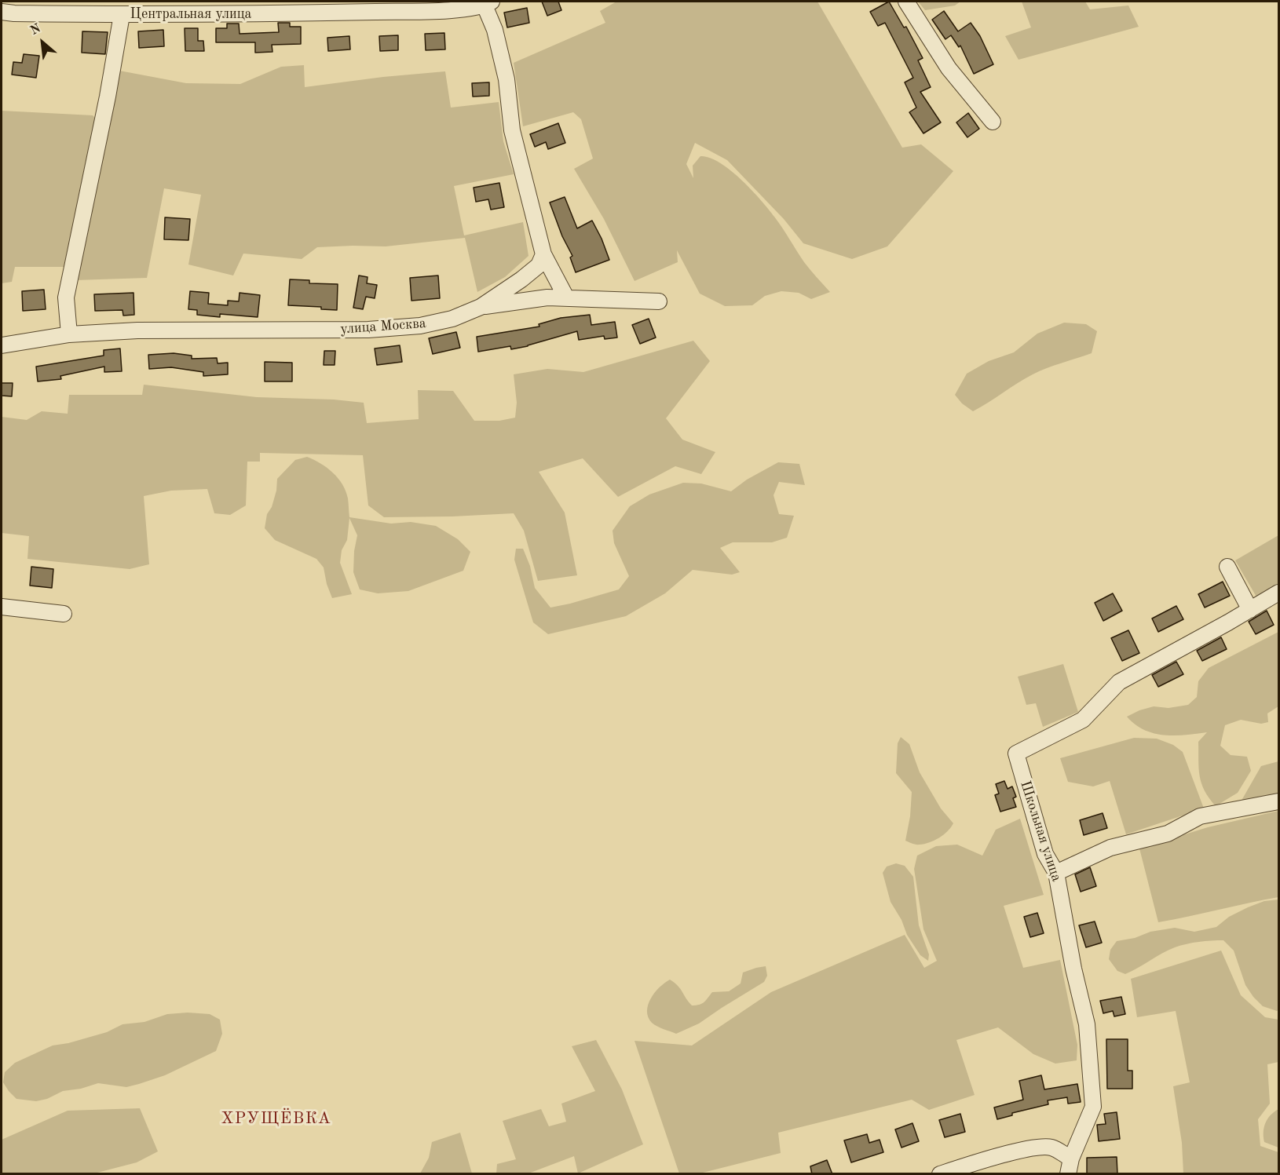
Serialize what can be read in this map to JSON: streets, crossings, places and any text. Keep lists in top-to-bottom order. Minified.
{"streets":{"street":["Центральная улица","улица Москва","Школьная улица"]},"districts":["ХРУЩЁВКА"],"north":"top left"}
